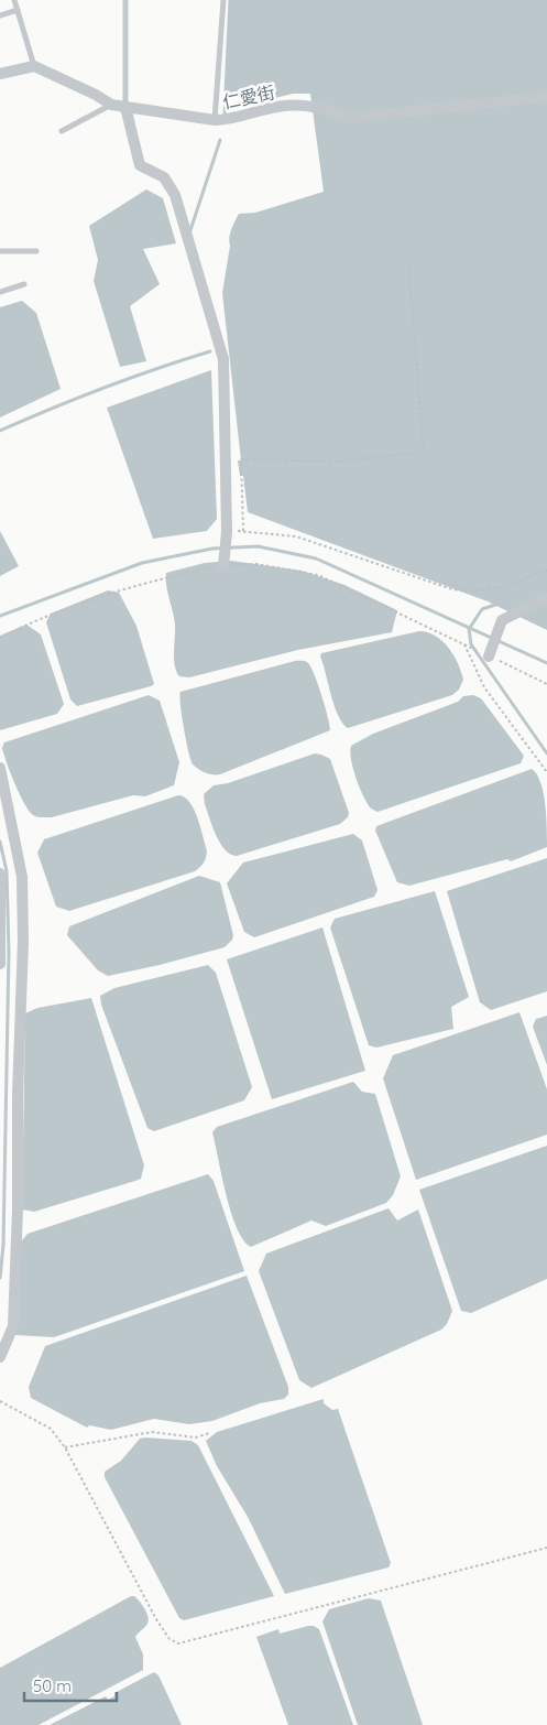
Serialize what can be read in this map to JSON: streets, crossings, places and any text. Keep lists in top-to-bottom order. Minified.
{"streets":{"street":["仁愛街"]},"scale_bar":"50 m"}
